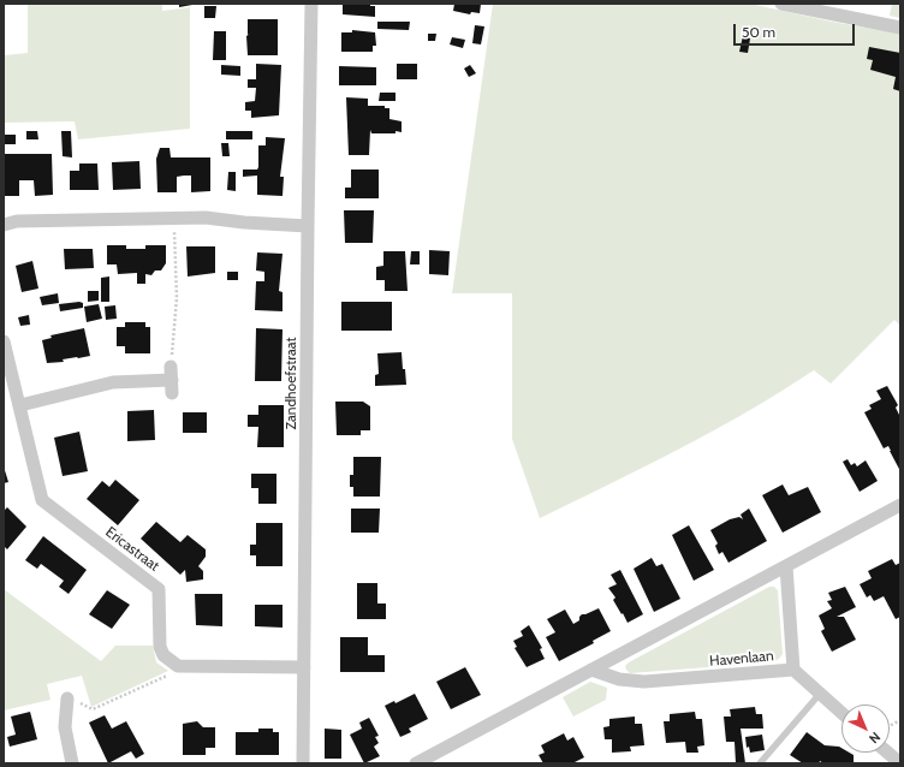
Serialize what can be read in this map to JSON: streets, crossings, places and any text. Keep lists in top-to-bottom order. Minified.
{"streets":{"street":["Zandhoefstraat","Ericastraat","Havenlaan"]},"scale_bar":"50 m","north":"bottom right"}
